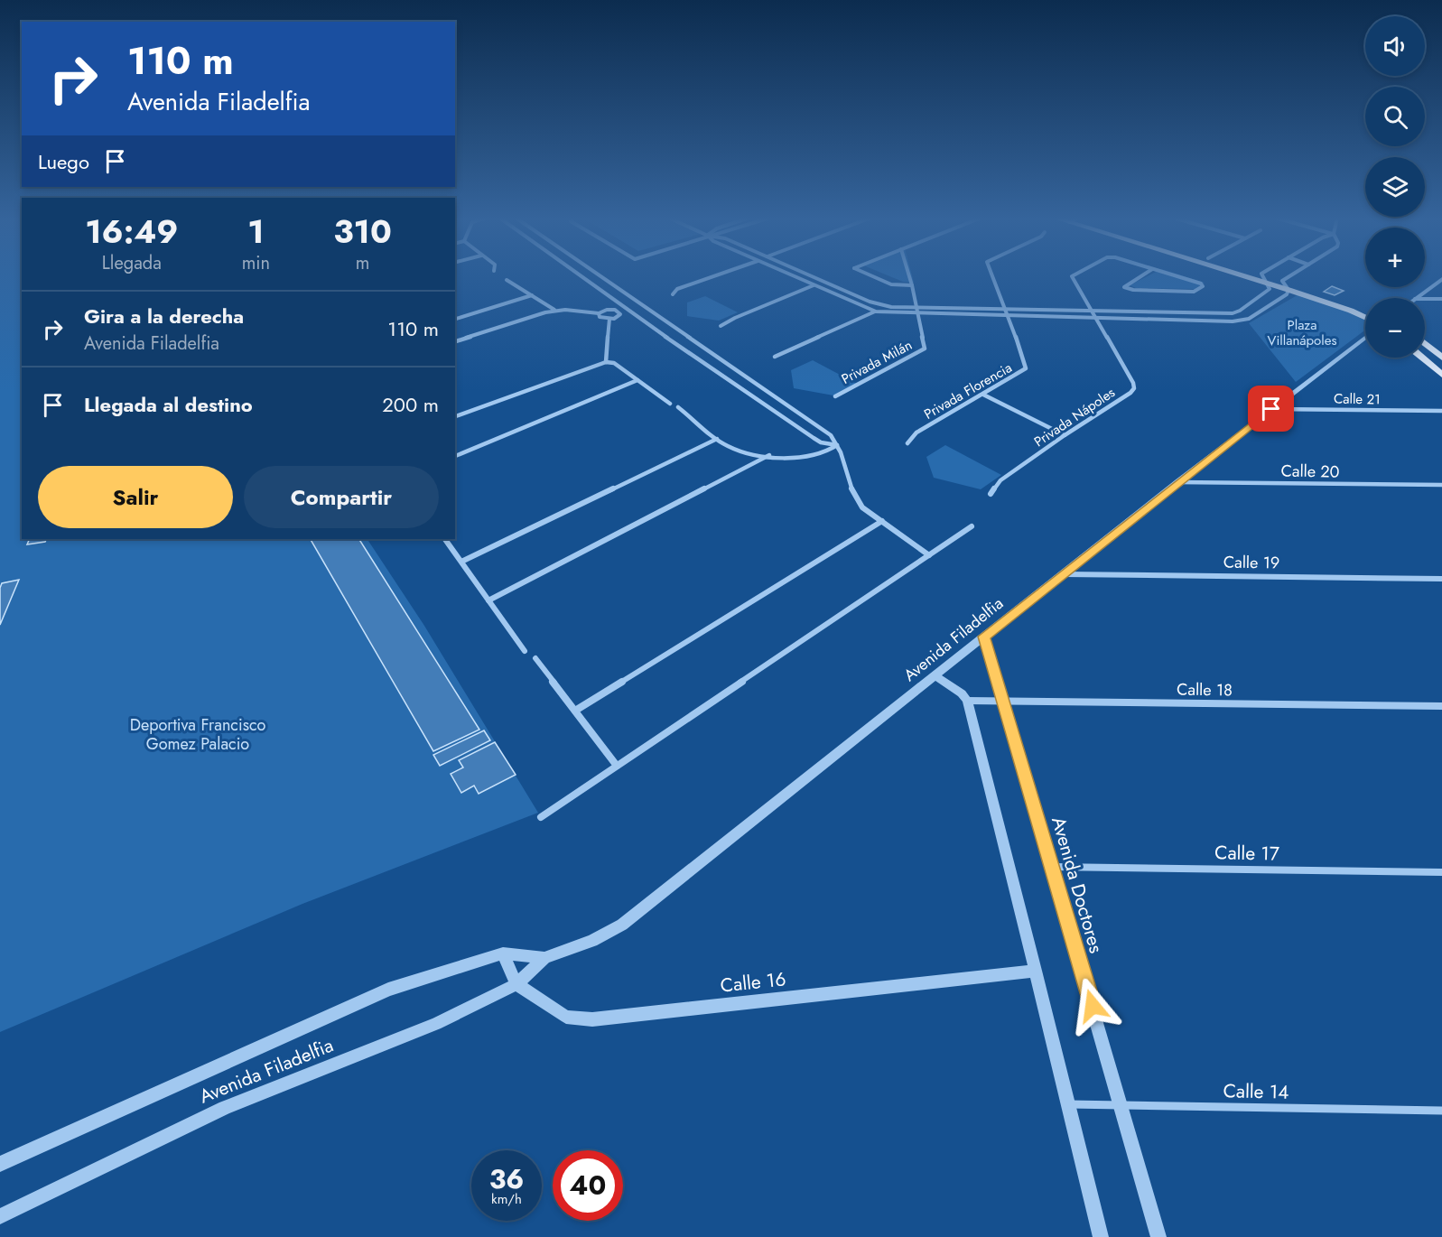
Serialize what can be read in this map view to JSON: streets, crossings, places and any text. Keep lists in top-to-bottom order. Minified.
{"streets":{"street":["Privada Milán","Privada Florencia","Calle 21","Privada Nápoles","Calle 20","Calle 19","Avenida Filadelfia","Calle 18","Calle 17","Avenida Doctores","Calle 16","Calle 14"]},"crossings":[["Calle 21","Avenida Filadelfia"],["Calle 20","Avenida Filadelfia"],["Calle 19","Avenida Filadelfia"],["Avenida Filadelfia","Avenida Doctores"],["Avenida Filadelfia","Calle 16"],["Calle 18","Avenida Doctores"],["Calle 17","Avenida Doctores"],["Avenida Doctores","Calle 14"]],"parks":["Plaza Villanápoles","Deportiva Francisco Gomez Palacio"],"page":{"map_buttons":["+","−"],"turn":["110 m","Avenida Filadelfia"],"then":"Luego","eta":["16:49","Llegada","1","min","310","m"],"list":[{"name":"Gira a la derecha","note":"Avenida Filadelfia","value":"110 m"},{"name":"Llegada al destino","value":"200 m"}],"buttons":["Salir","Compartir"],"speed":"36 km/h","limit":"40"}}
